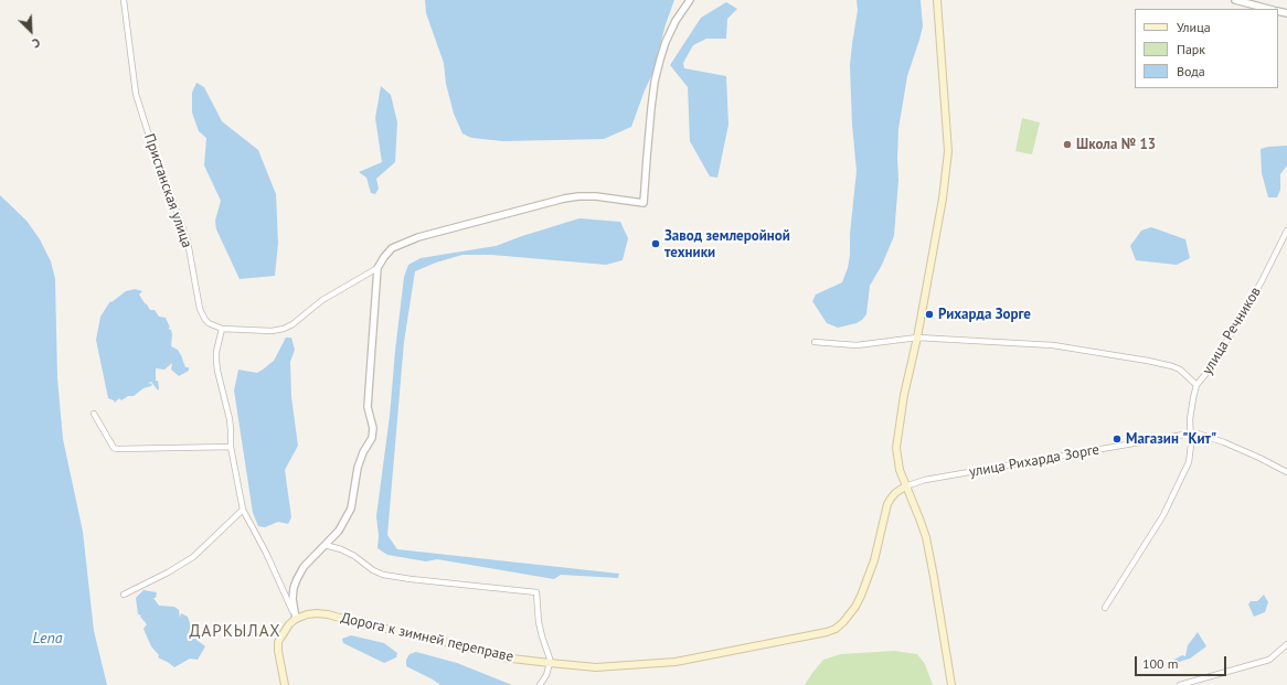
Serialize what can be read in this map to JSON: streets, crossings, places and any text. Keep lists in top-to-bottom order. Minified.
{"streets":{"main road":["Дорога к зимней переправе"],"street":["Пристанская улица","улица Речников","улица Рихарда Зорге"]},"crossings":[["улица Речников","улица Рихарда Зорге"],["улица Рихарда Зорге","Дорога к зимней переправе"]],"districts":["ДАРКЫЛАХ"],"water":["Lena"],"places":["Школа № 13","Завод землеройной техники","Рихарда Зорге","Магазин \"Кит\""],"legend":["Улица","Парк","Вода"],"scale_bar":"100 m","north":"bottom right"}
